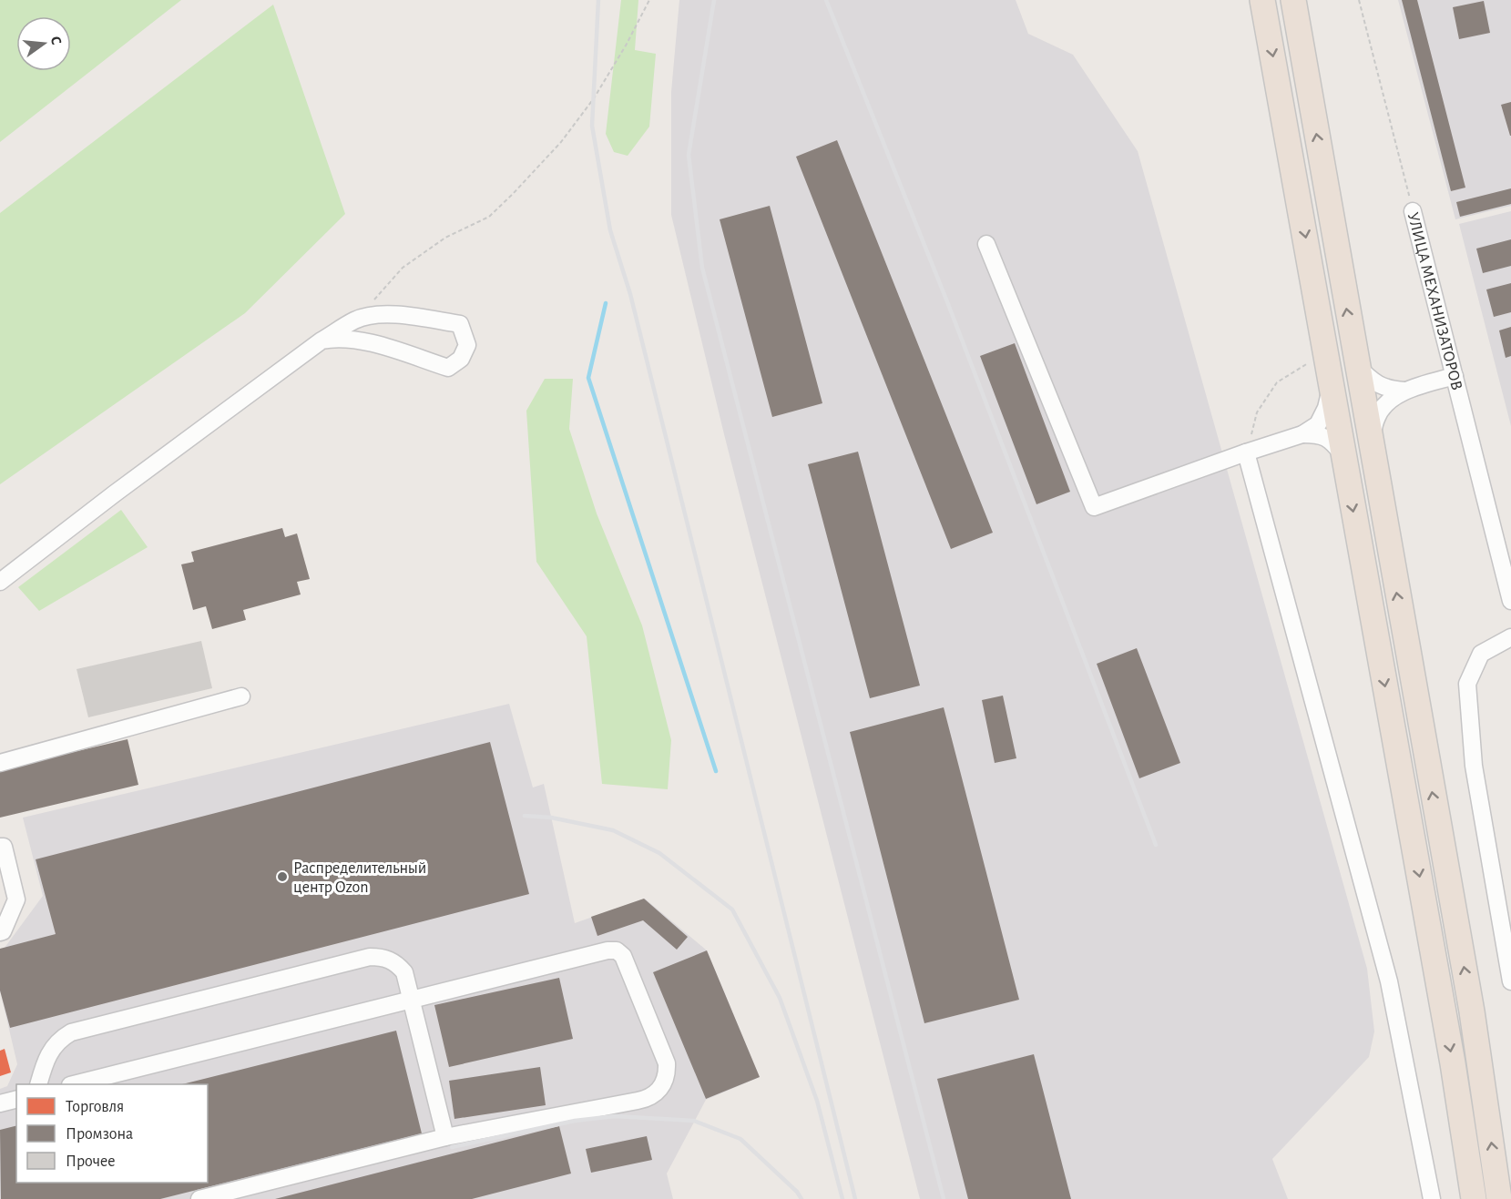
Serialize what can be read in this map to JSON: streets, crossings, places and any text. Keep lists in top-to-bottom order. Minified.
{"streets":{"street":["УЛИЦА МЕХАНИЗАТОРОВ"]},"places":["Распределительный центр Ozon"],"legend":["Торговля","Промзона","Прочее"],"north":"right"}
